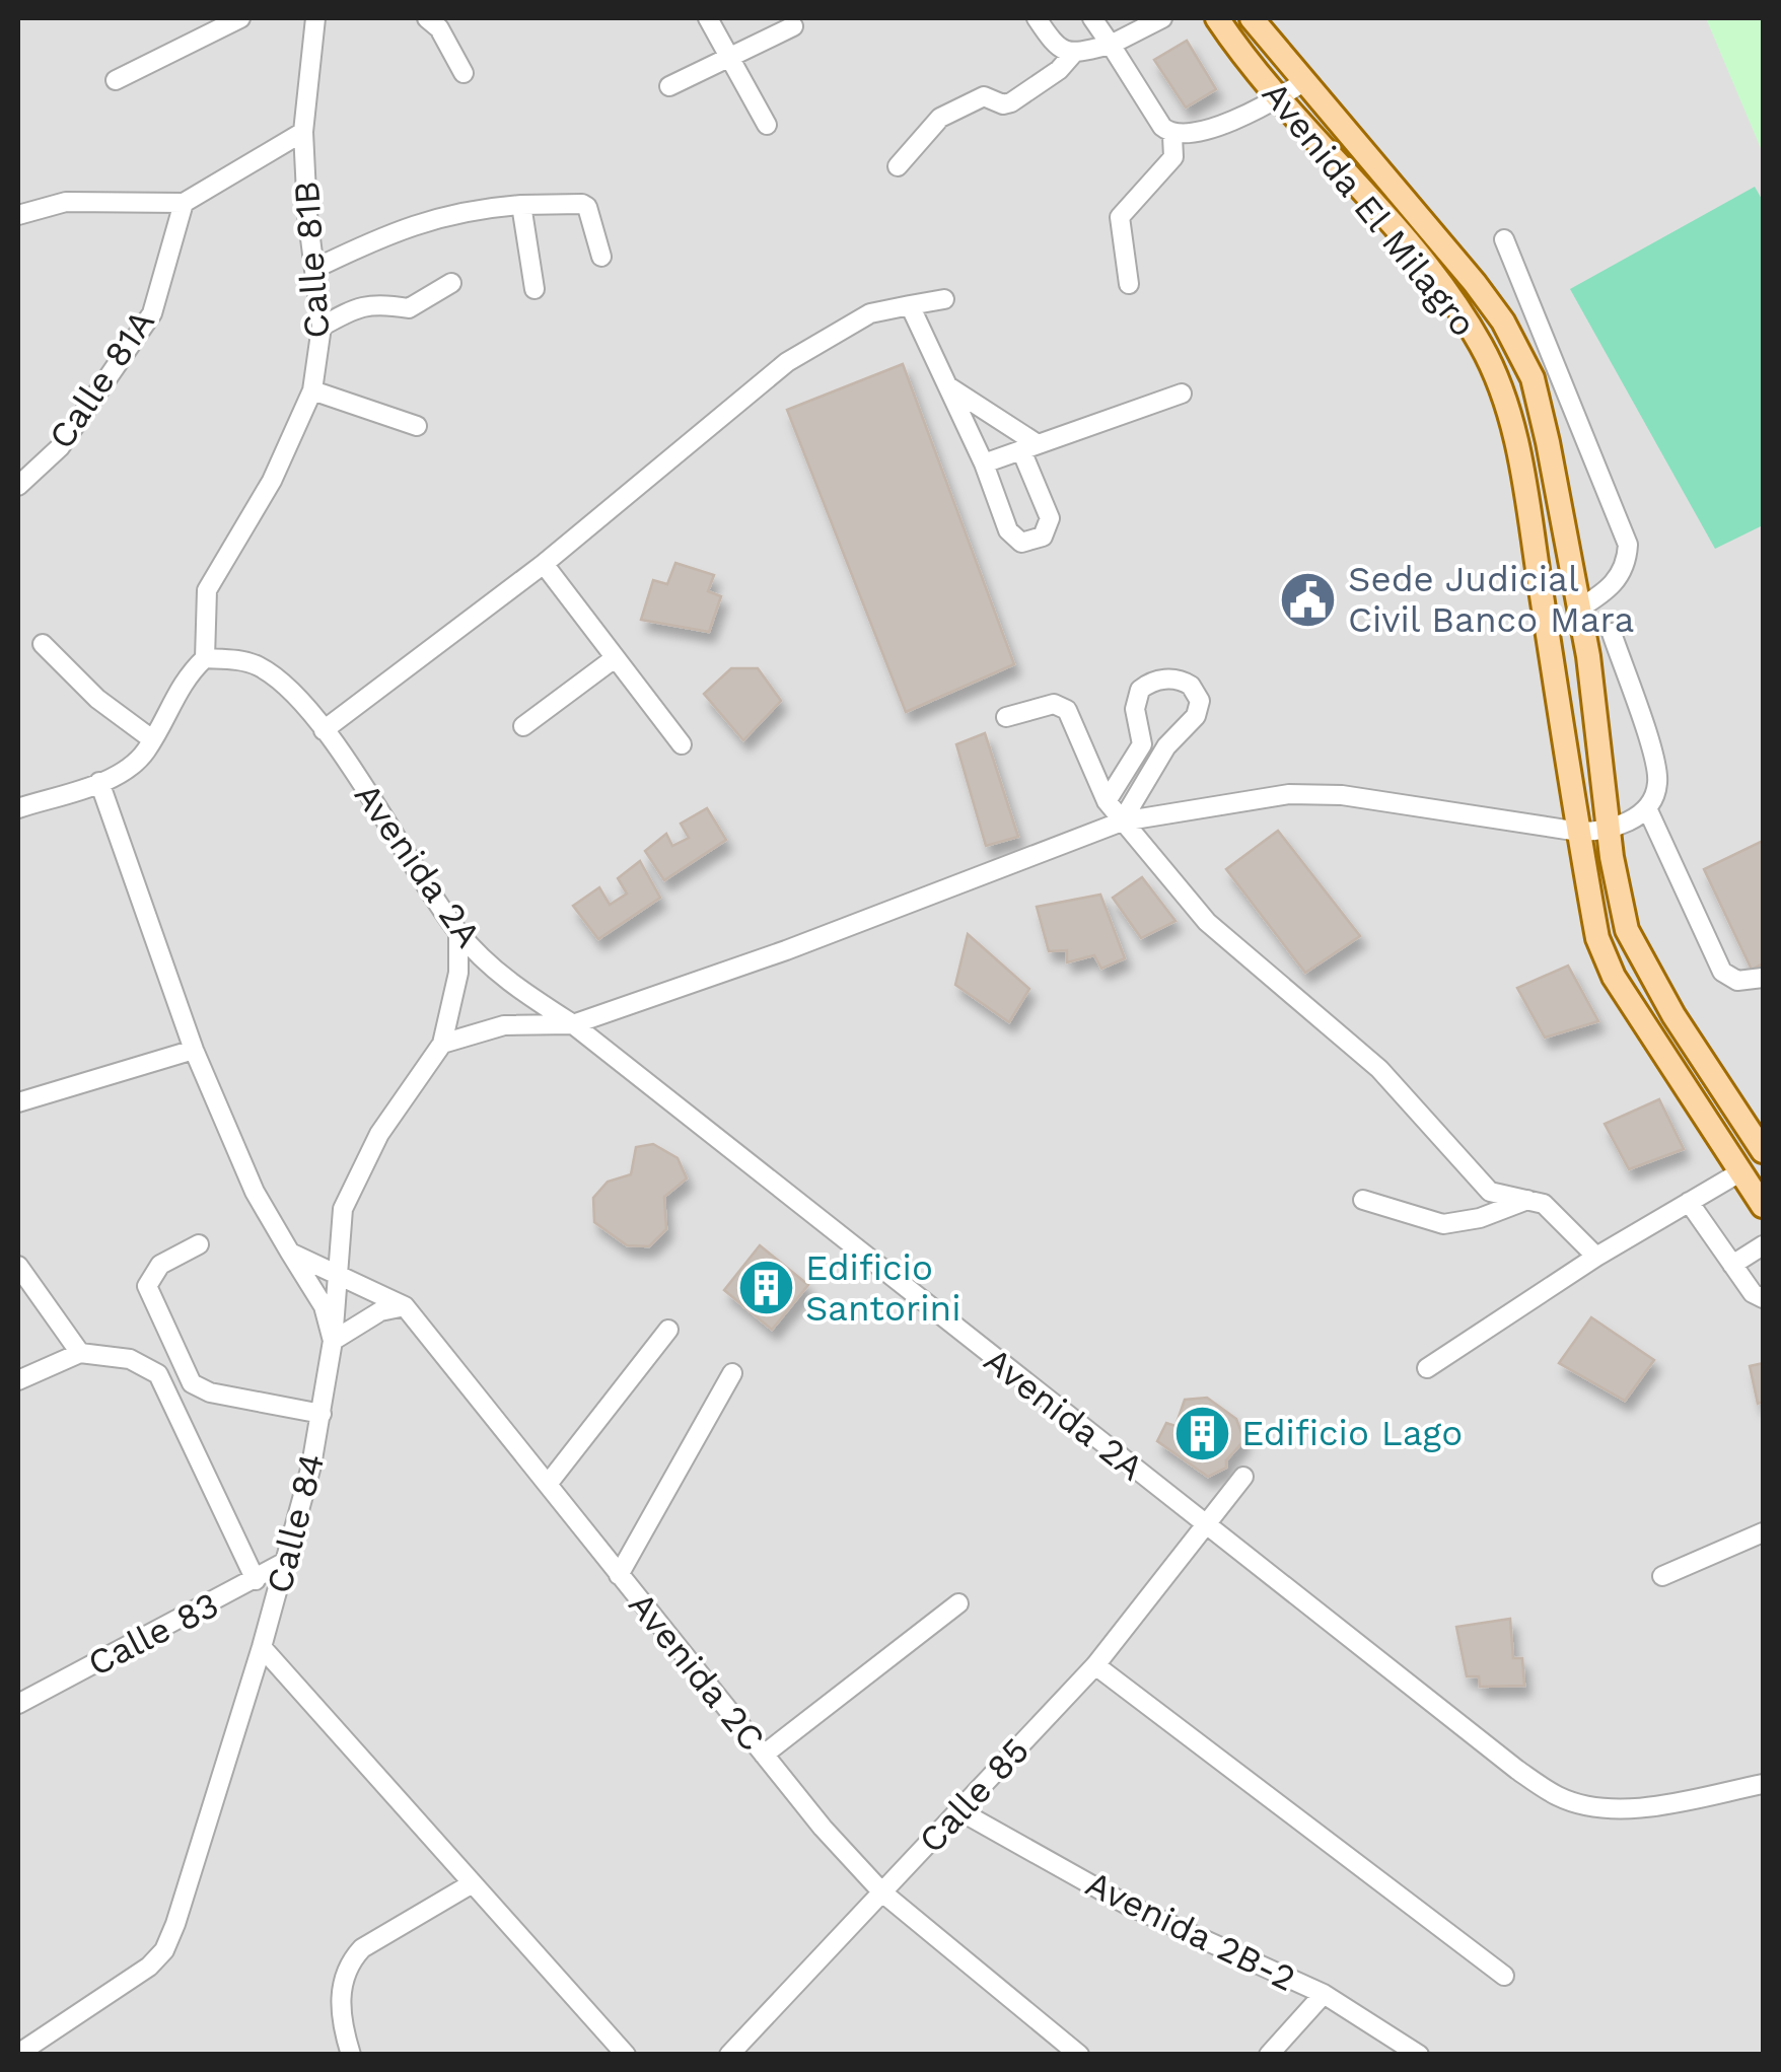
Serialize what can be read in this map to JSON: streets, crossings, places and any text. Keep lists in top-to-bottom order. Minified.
{"streets":{"main road":["Avenida El Milagro"],"street":["Calle 81B","Calle 81A","Avenida 2A","Calle 84","Calle 83","Avenida 2C","Calle 85","Avenida 2B-2"]},"crossings":[["Calle 81B","Avenida 2A"],["Avenida 2A","Calle 84"],["Avenida 2A","Calle 85"],["Calle 84","Calle 83"],["Calle 84","Avenida 2C"],["Avenida 2C","Calle 85"],["Calle 85","Avenida 2B-2"]],"places":{"public building":["Sede Judicial Civil Banco Mara"],"building":["Edificio Santorini","Edificio Lago"]}}
